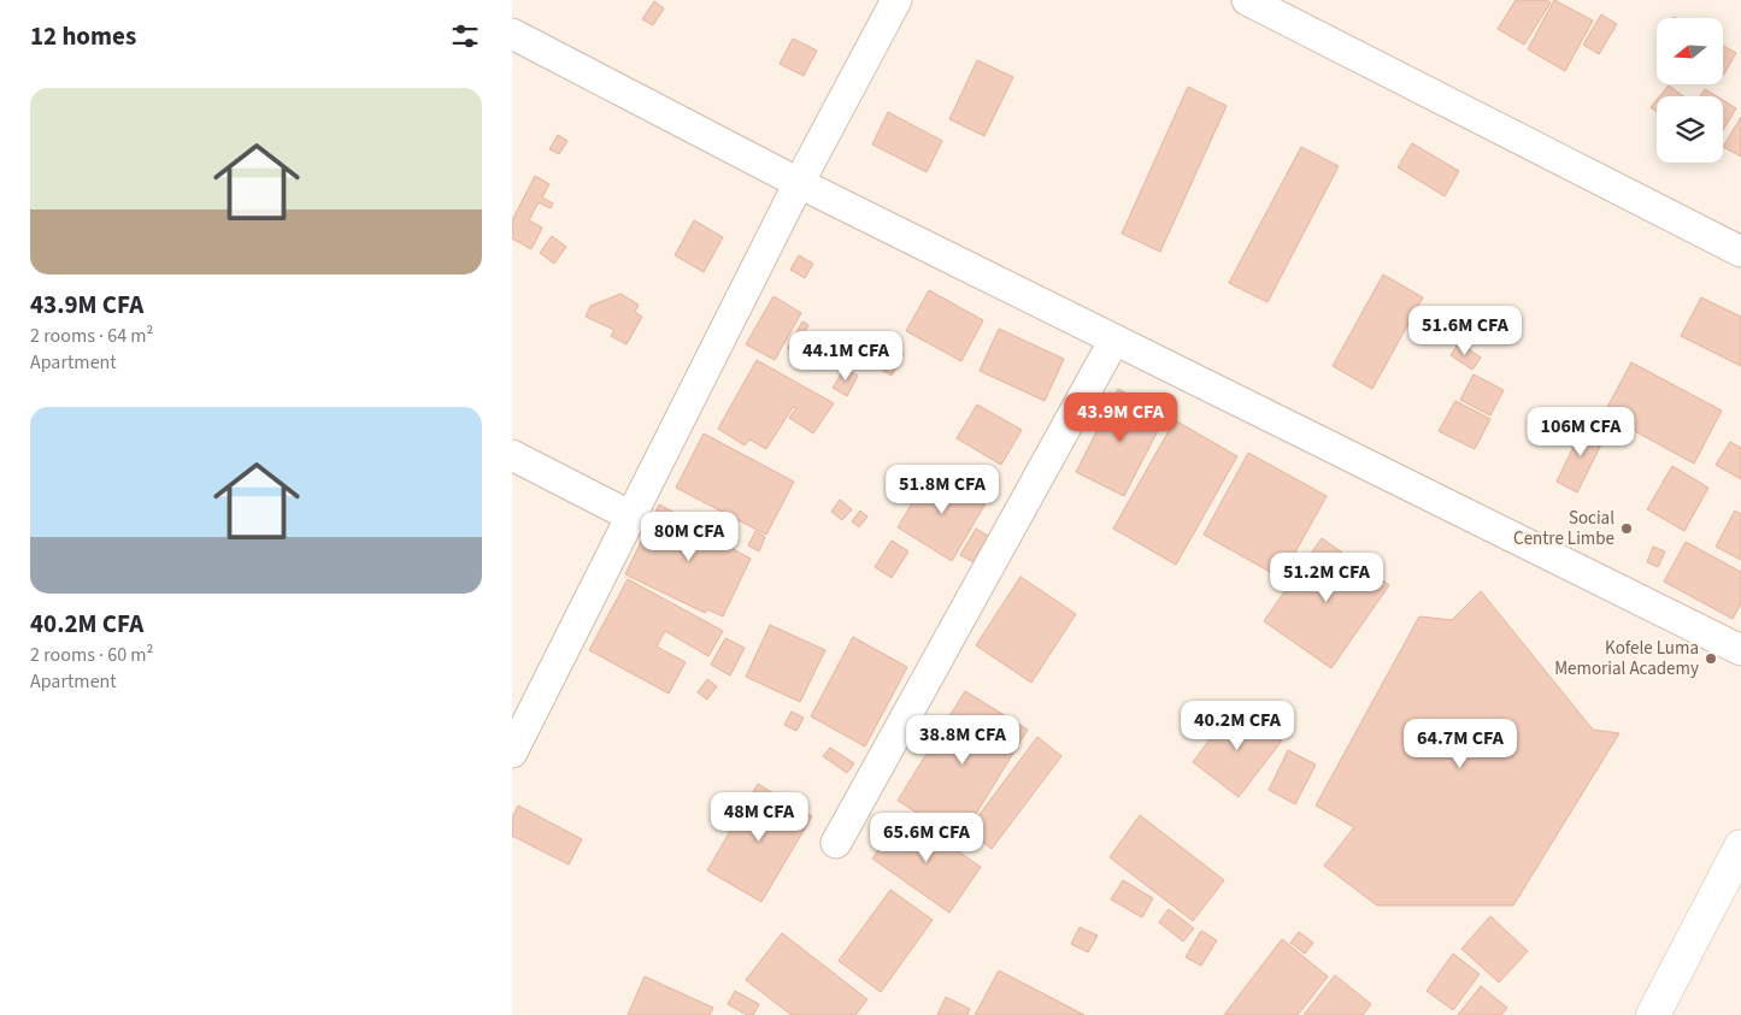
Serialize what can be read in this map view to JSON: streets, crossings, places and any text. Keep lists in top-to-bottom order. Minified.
{"places":["Social Centre Limbe","Kofele Luma Memorial Academy"],"north":"left","page":{"heading":"12 homes","list":[{"name":"43.9M CFA","note":"2 rooms · 64 m² · Apartment"},{"name":"40.2M CFA","note":"2 rooms · 60 m² · Apartment"}],"price":["51.6M CFA","44.1M CFA","43.9M CFA","106M CFA","51.8M CFA","80M CFA","51.2M CFA","40.2M CFA","38.8M CFA","64.7M CFA","48M CFA","65.6M CFA"]}}
